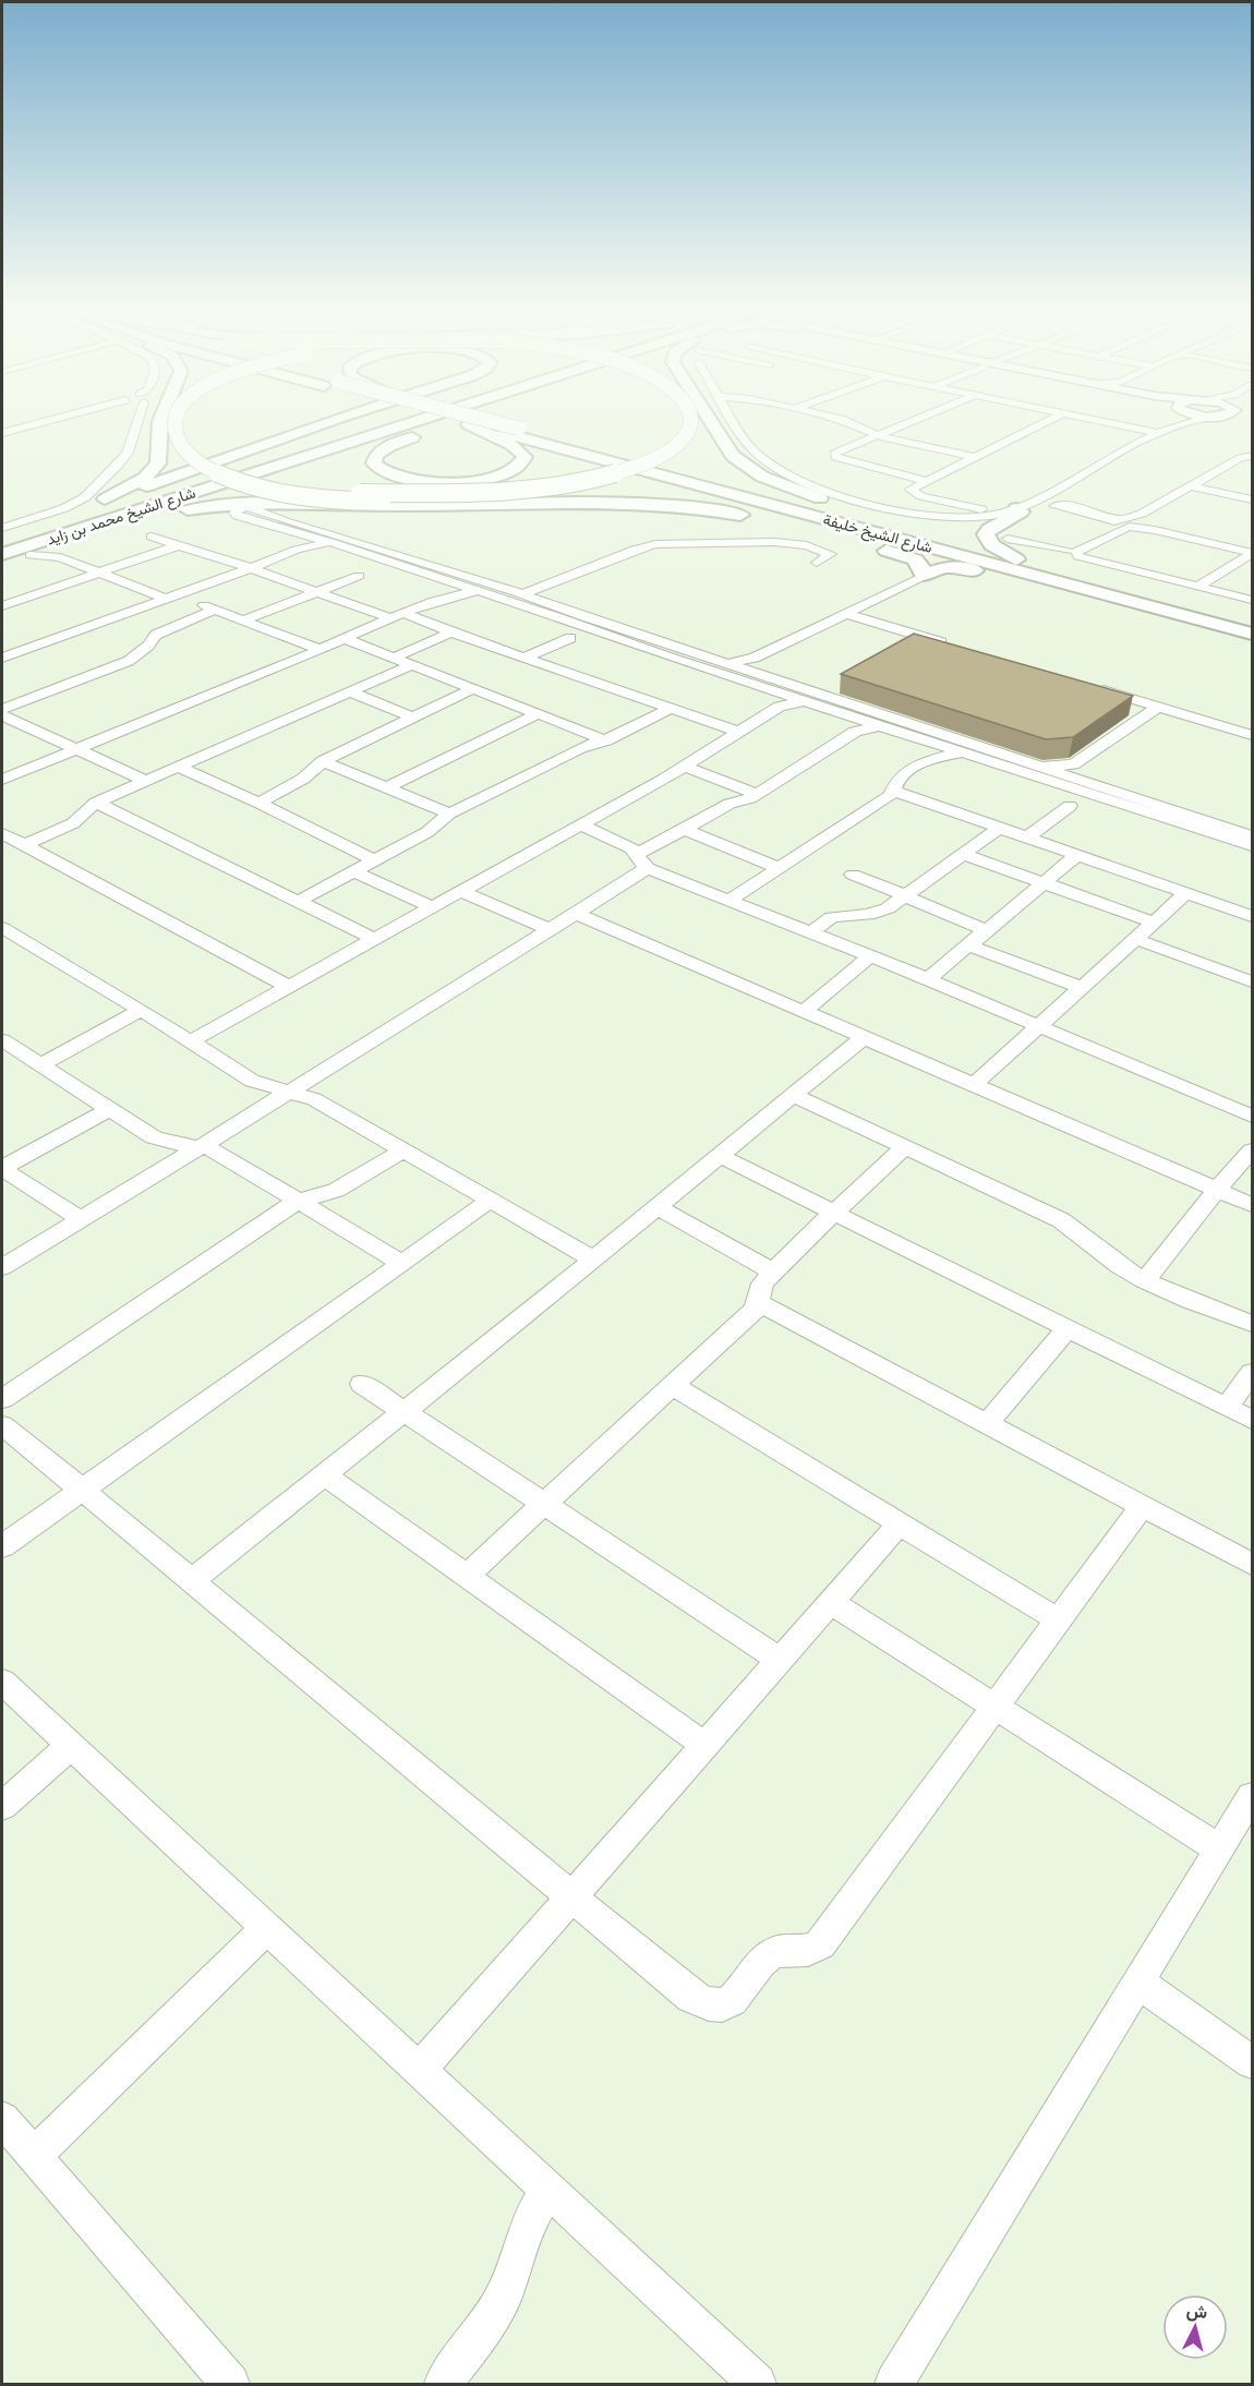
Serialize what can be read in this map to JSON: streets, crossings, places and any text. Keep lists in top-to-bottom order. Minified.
{"streets":{"highway":["شارع الشيخ محمد بن زايد","شارع الشيخ خليفة"]},"north":"top"}
